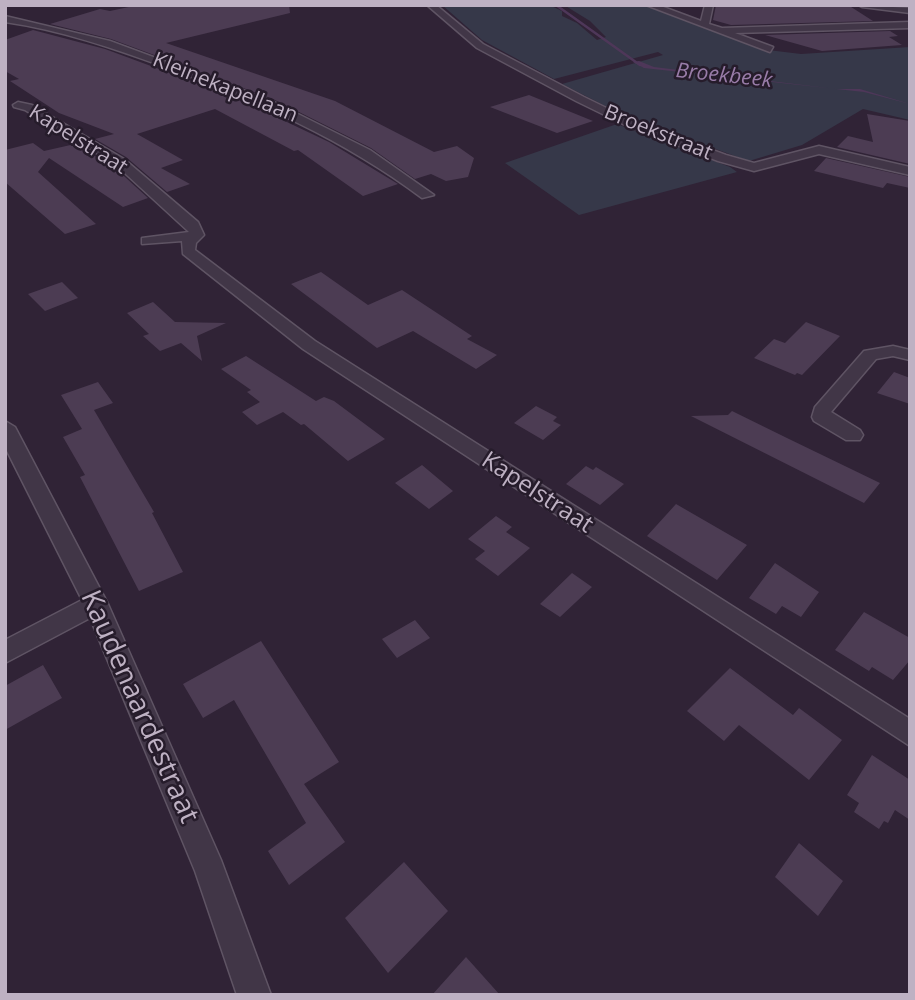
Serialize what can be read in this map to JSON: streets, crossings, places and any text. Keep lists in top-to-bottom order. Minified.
{"streets":{"street":["Kleinekapellaan","Broekstraat","Kapelstraat","Kaudenaardestraat"]},"water":["Broekbeek"]}
